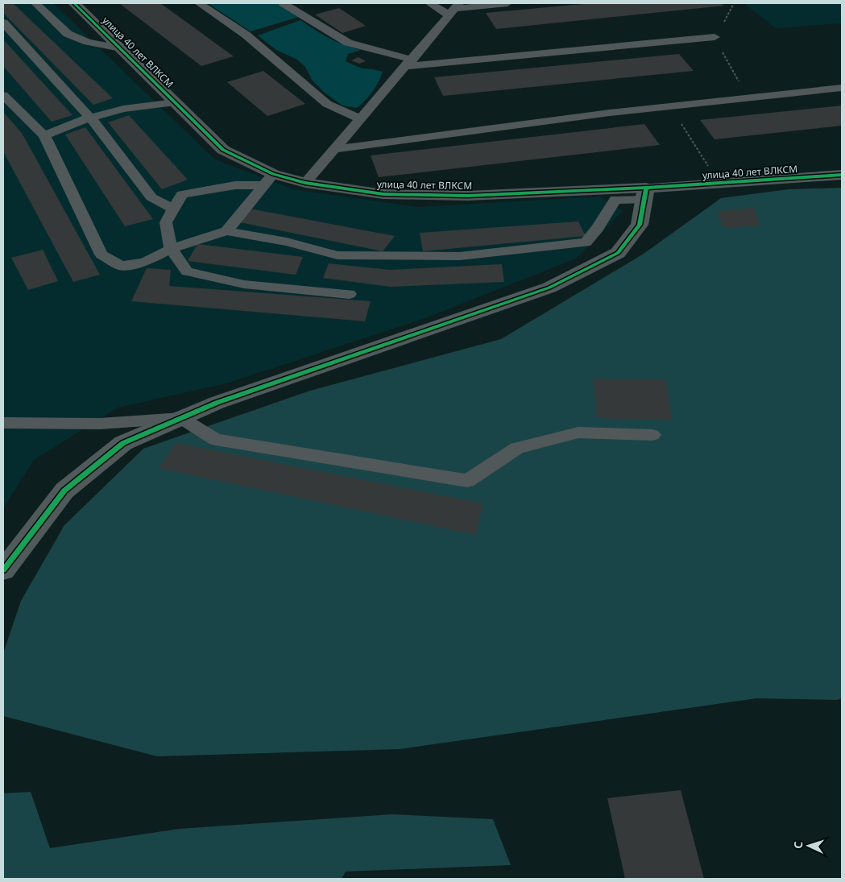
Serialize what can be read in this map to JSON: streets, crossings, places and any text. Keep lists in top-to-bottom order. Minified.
{"streets":{"street":["улица 40 лет ВЛКСМ"]},"north":"left"}
